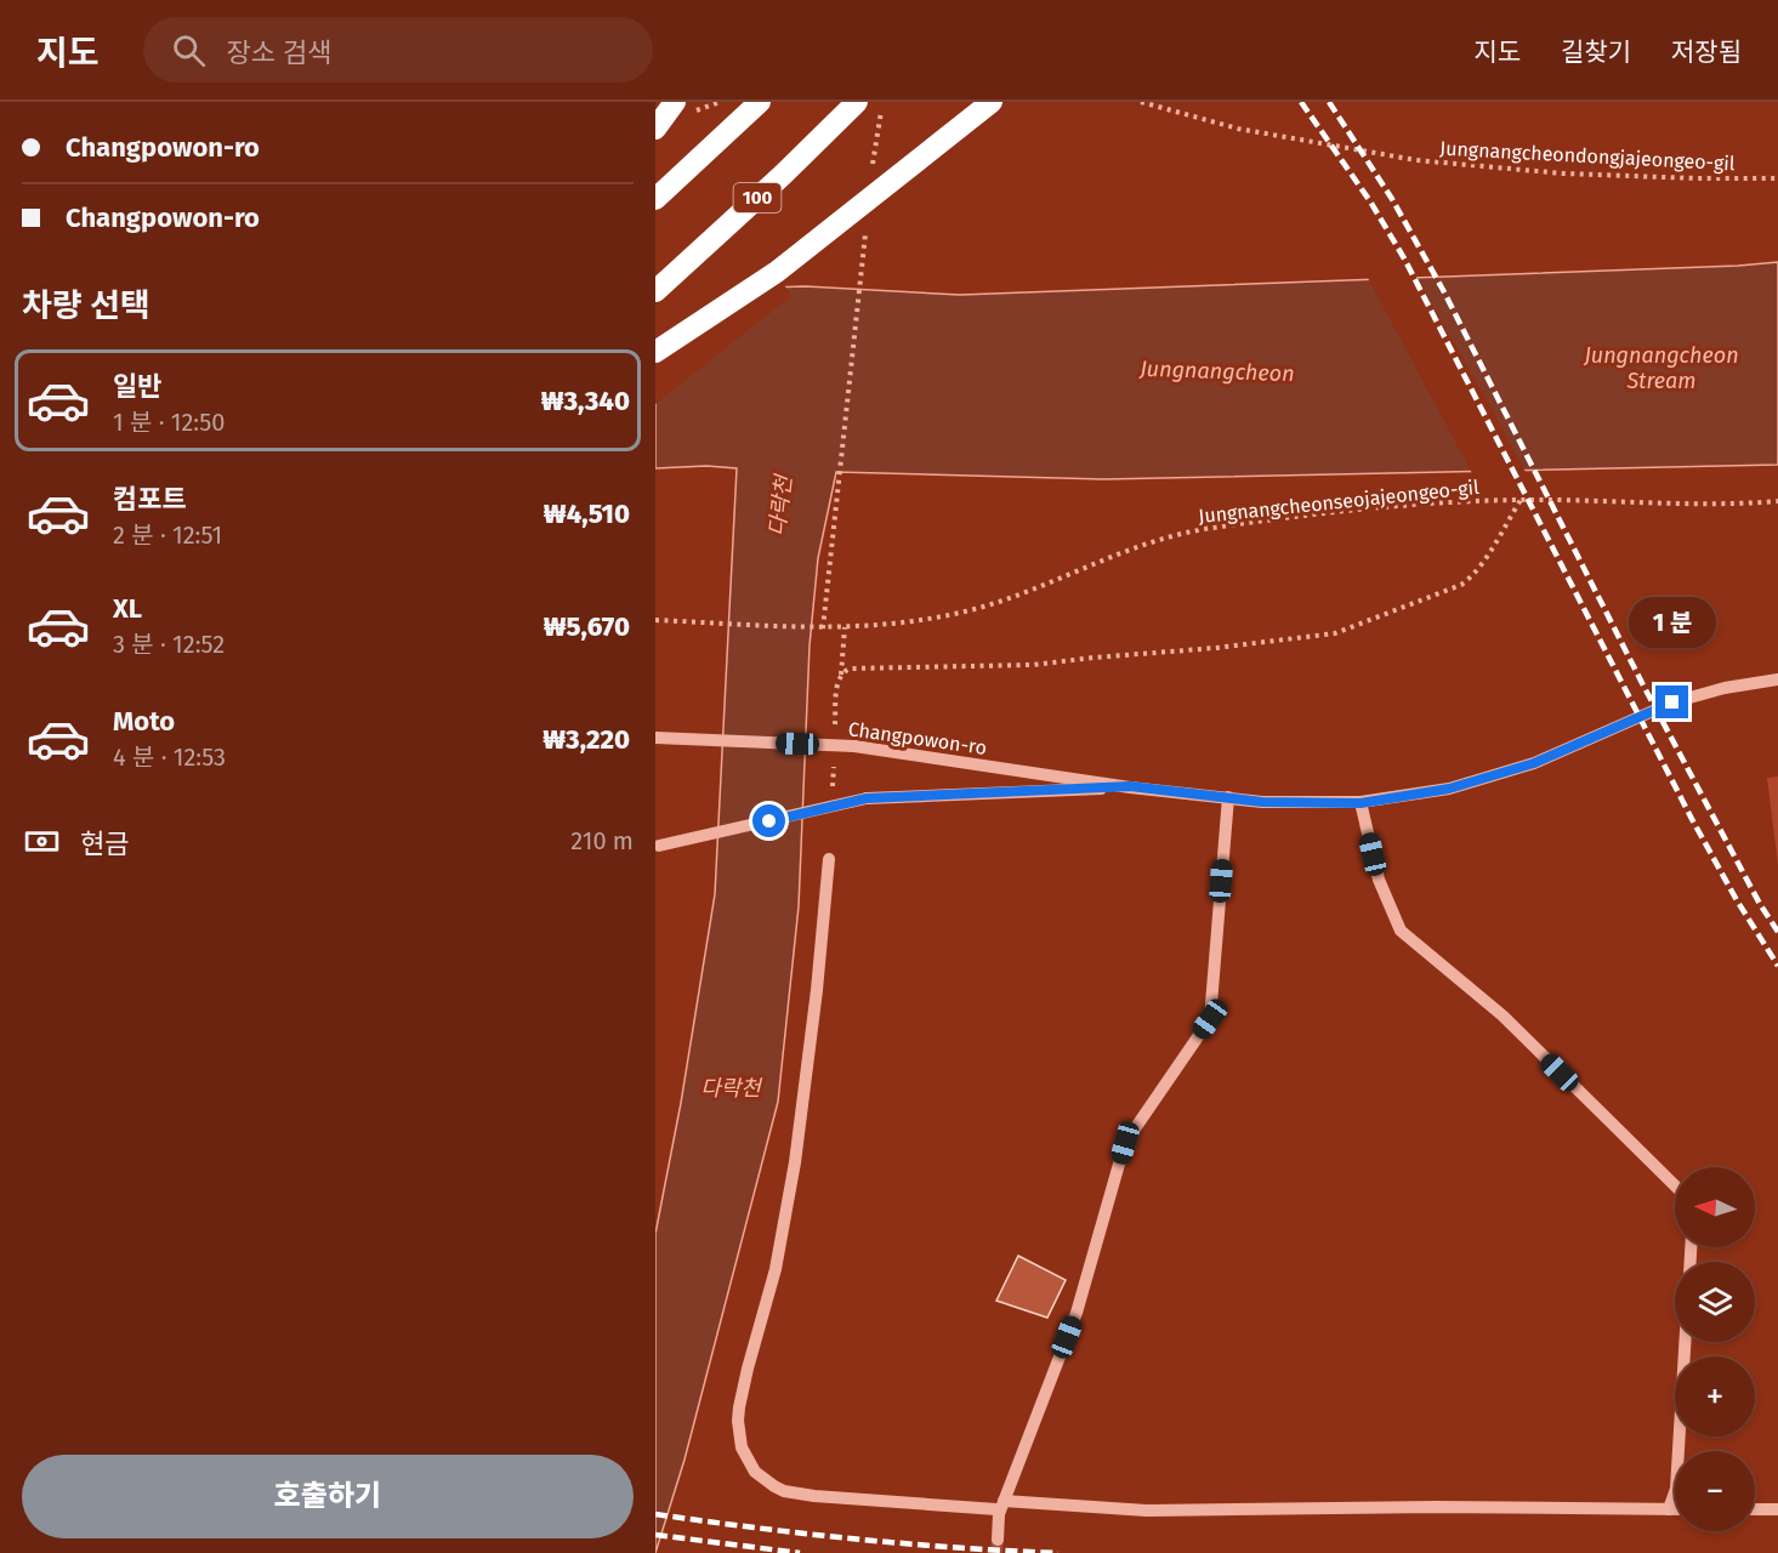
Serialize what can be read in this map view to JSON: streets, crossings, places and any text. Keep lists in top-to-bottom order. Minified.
{"streets":{"highway":["100"],"street":["Changpowon-ro"],"path":["Jungnangcheondongjajeongeo-gil","Jungnangcheonseojajeongeo-gil"]},"water":["Jungnangcheon Stream","Jungnangcheon","다락천"],"north":"left","page":{"header":"지도","search":"장소 검색","nav":["지도","길찾기","저장됨"],"banner":["Changpowon-ro","Changpowon-ro"],"heading":"차량 선택","list":[{"name":"일반","note":"1 분 · 12:50","value":"₩3,340"},{"name":"컴포트","note":"2 분 · 12:51","value":"₩4,510"},{"name":"XL","note":"3 분 · 12:52","value":"₩5,670"},{"name":"Moto","note":"4 분 · 12:53","value":"₩3,220"}],"bubble":"1 분","pay":["현금","210 m"],"map_buttons":["+","−"],"buttons":"호출하기"}}
